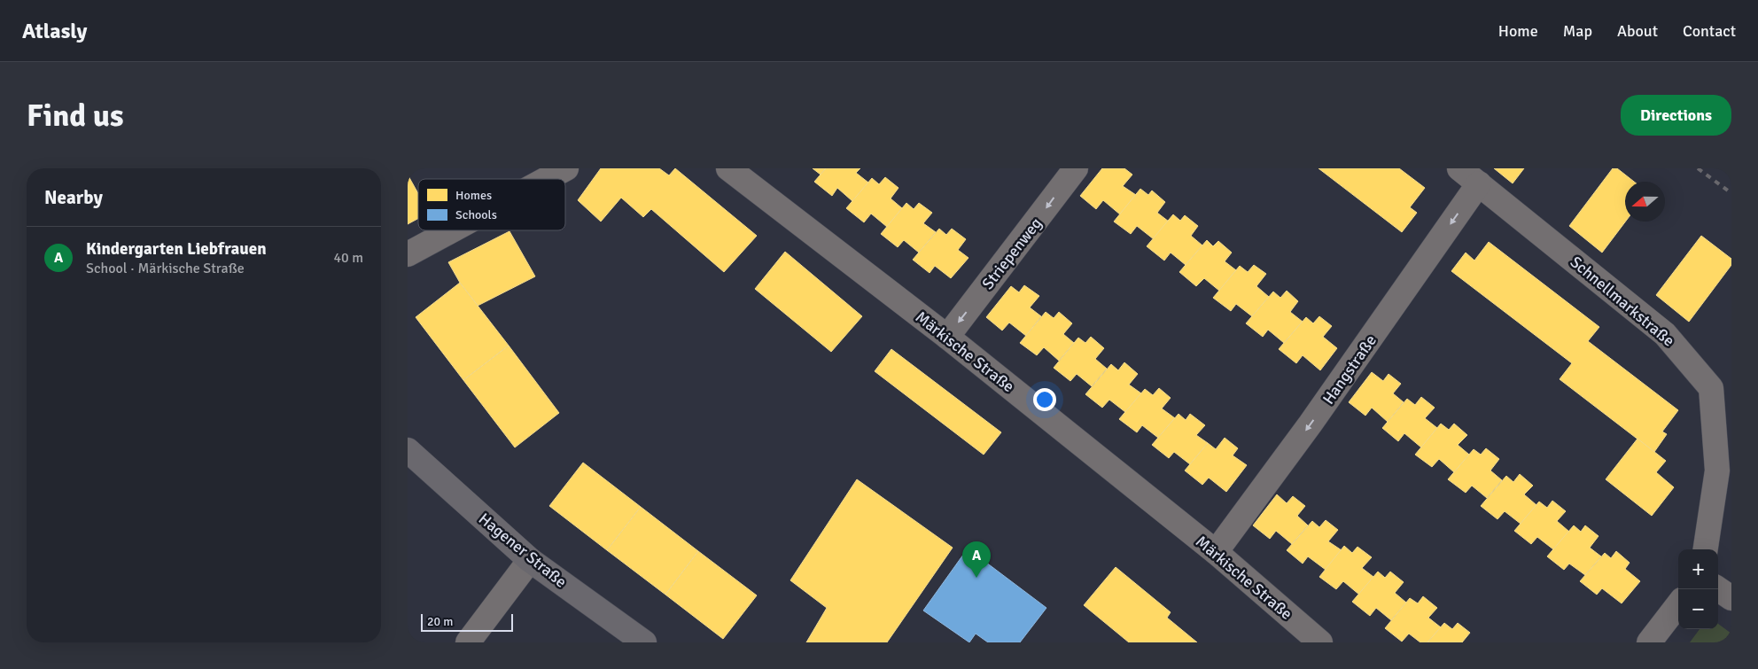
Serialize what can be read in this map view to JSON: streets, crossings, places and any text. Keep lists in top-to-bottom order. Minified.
{"streets":{"main road":["Hagener Straße"],"street":["Striepenweg","Schnellmarkstraße","Märkische Straße","Hangstraße"]},"crossings":[["Striepenweg","Märkische Straße"],["Schnellmarkstraße","Hangstraße"],["Märkische Straße","Hangstraße"]],"one_way":["Striepenweg","Hangstraße"],"legend":["Homes","Schools"],"scale_bar":"20 m","north":"left","page":{"header":"Atlasly","nav":["Home","Map","About","Contact"],"buttons":"Directions","title":"Find us","heading":"Nearby","list":[{"mark":"A","name":"Kindergarten Liebfrauen","note":"School · Märkische Straße","value":"40 m"}],"pins":"A","map_buttons":["+","−"],"scale":"20 m"}}
